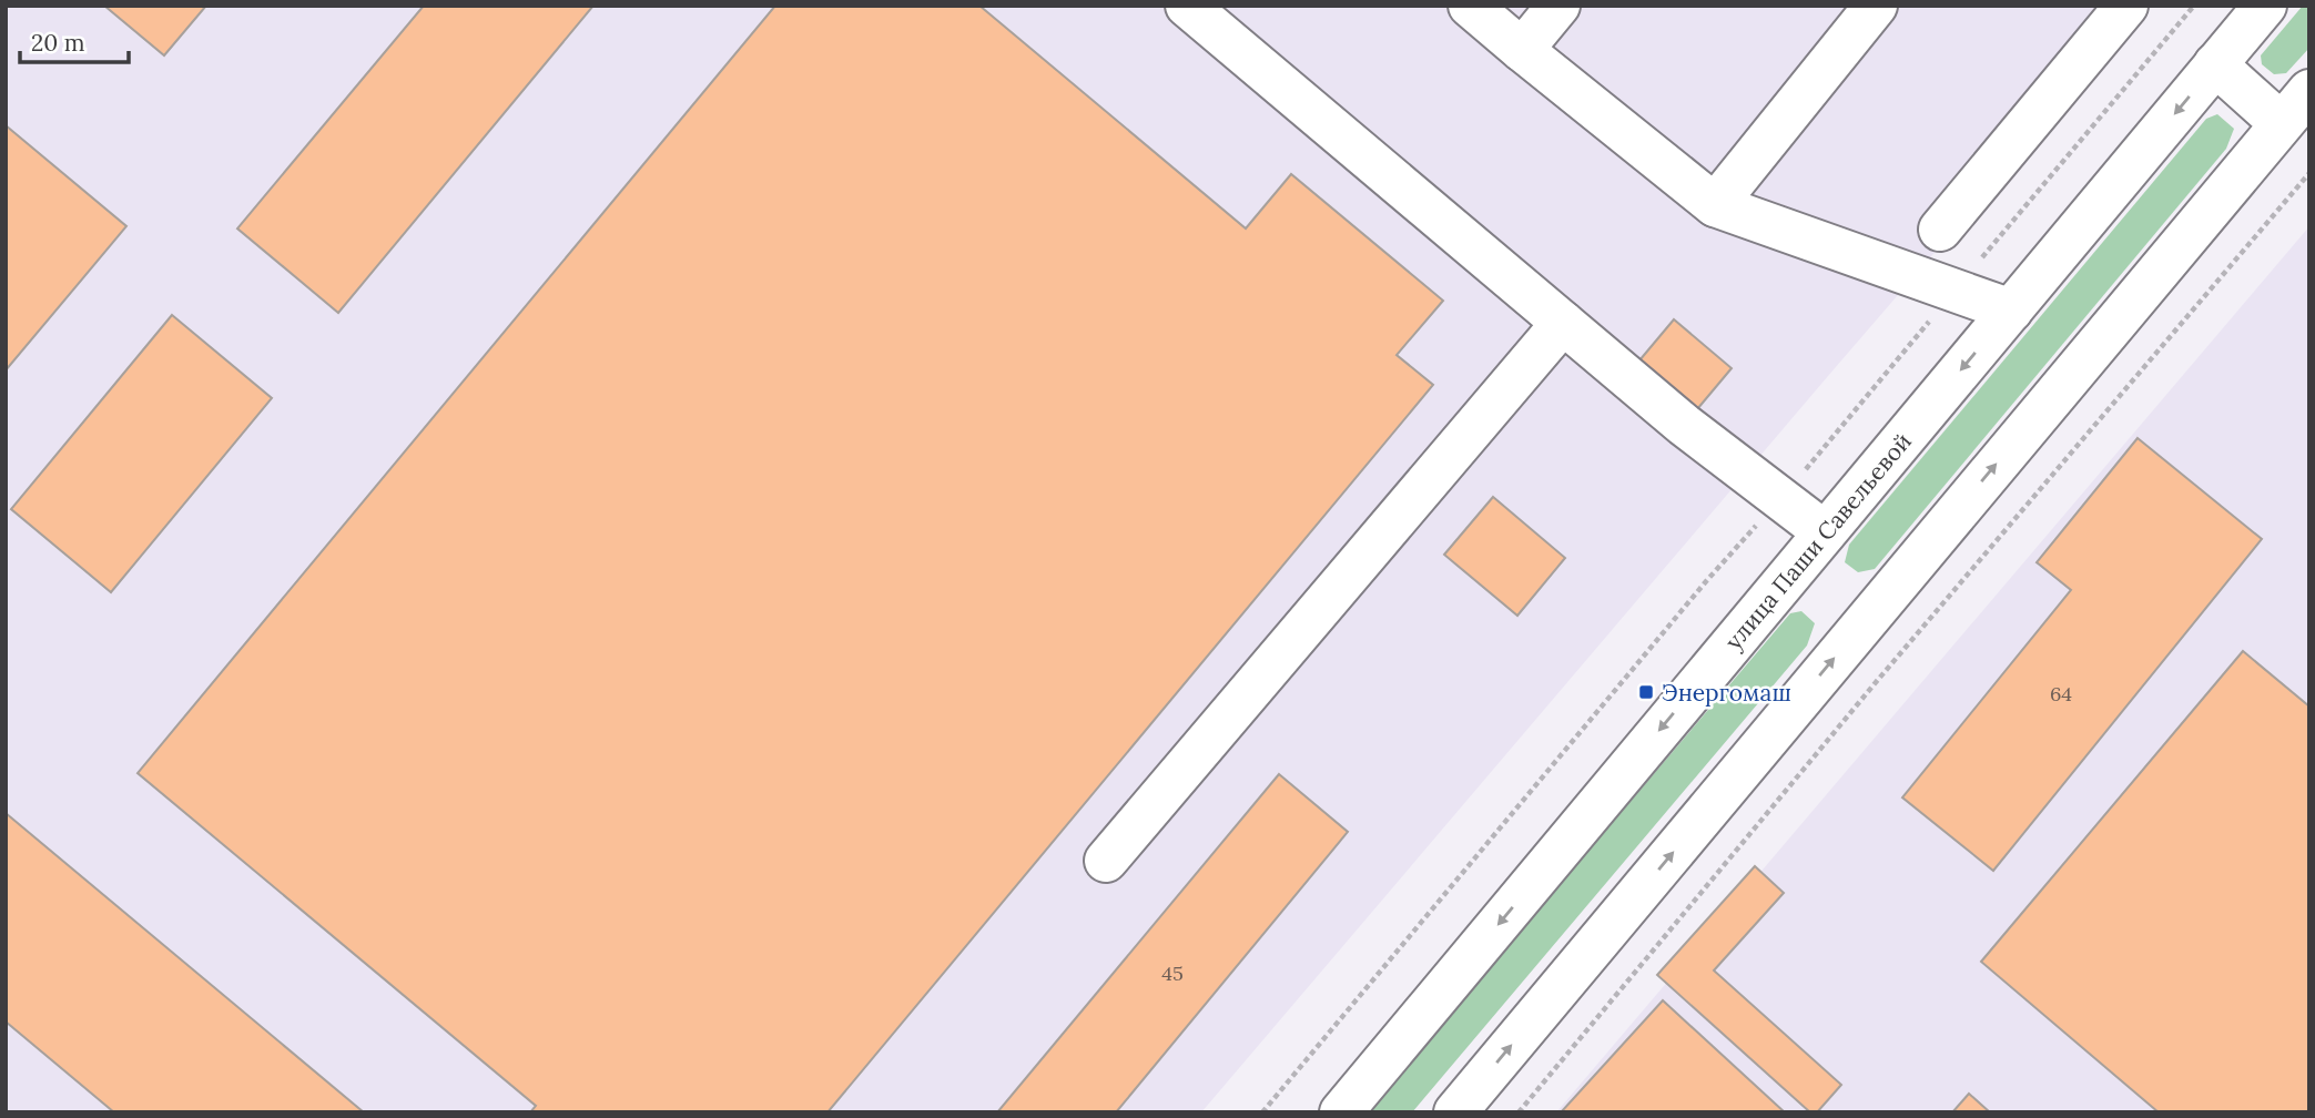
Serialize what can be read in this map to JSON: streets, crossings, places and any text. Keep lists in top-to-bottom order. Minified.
{"streets":{"street":["улица Паши Савельевой"]},"places":{"transit":["Энергомаш"]},"house_numbers":["64","45"],"scale_bar":"20 m"}
